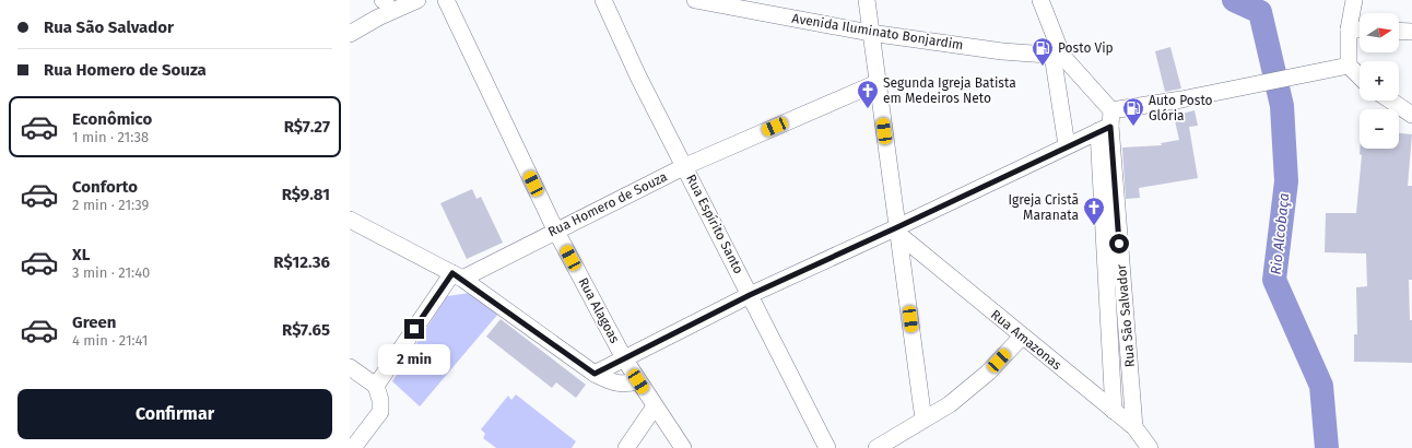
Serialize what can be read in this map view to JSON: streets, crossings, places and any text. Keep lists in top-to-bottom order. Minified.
{"streets":{"street":["Avenida Iluminato Bonjardim","Rua Homero de Souza","Rua Espírito Santo","Rua Alagoas","Rua São Salvador","Rua Amazonas"]},"crossings":[["Rua Homero de Souza","Rua Espírito Santo"],["Rua Homero de Souza","Rua Alagoas"],["Rua São Salvador","Rua Amazonas"]],"water":["Rio Alcobaça"],"places":{"fuel station":["Posto Vip","Auto Posto Glória"],"church":["Segunda Igreja Batista em Medeiros Neto","Igreja Cristã Maranata"]},"north":"right","page":{"banner":["Rua São Salvador","Rua Homero de Souza"],"map_buttons":["+","−"],"list":[{"name":"Econômico","note":"1 min · 21:38","value":"R$7.27"},{"name":"Conforto","note":"2 min · 21:39","value":"R$9.81"},{"name":"XL","note":"3 min · 21:40","value":"R$12.36"},{"name":"Green","note":"4 min · 21:41","value":"R$7.65"}],"bubble":"2 min","buttons":"Confirmar"}}
